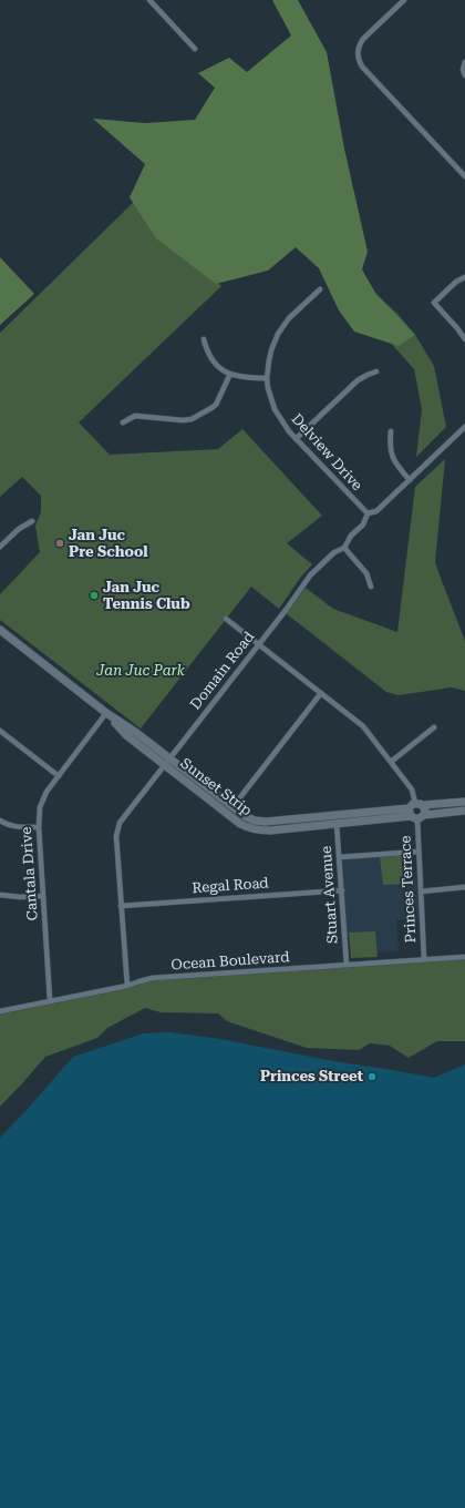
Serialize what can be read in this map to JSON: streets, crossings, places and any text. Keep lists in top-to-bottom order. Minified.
{"streets":{"street":["Delview Drive","Domain Road","Sunset Strip","Cantala Drive","Regal Road","Princes Terrace","Stuart Avenue","Ocean Boulevard"]},"crossings":[["Delview Drive","Domain Road"],["Domain Road","Sunset Strip"],["Domain Road","Regal Road"],["Domain Road","Ocean Boulevard"],["Sunset Strip","Cantala Drive"],["Sunset Strip","Princes Terrace"],["Sunset Strip","Stuart Avenue"],["Cantala Drive","Ocean Boulevard"],["Regal Road","Stuart Avenue"],["Princes Terrace","Ocean Boulevard"],["Stuart Avenue","Ocean Boulevard"]],"parks":["Jan Juc Park"],"places":["Jan Juc Pre School","Jan Juc Tennis Club","Princes Street"]}
